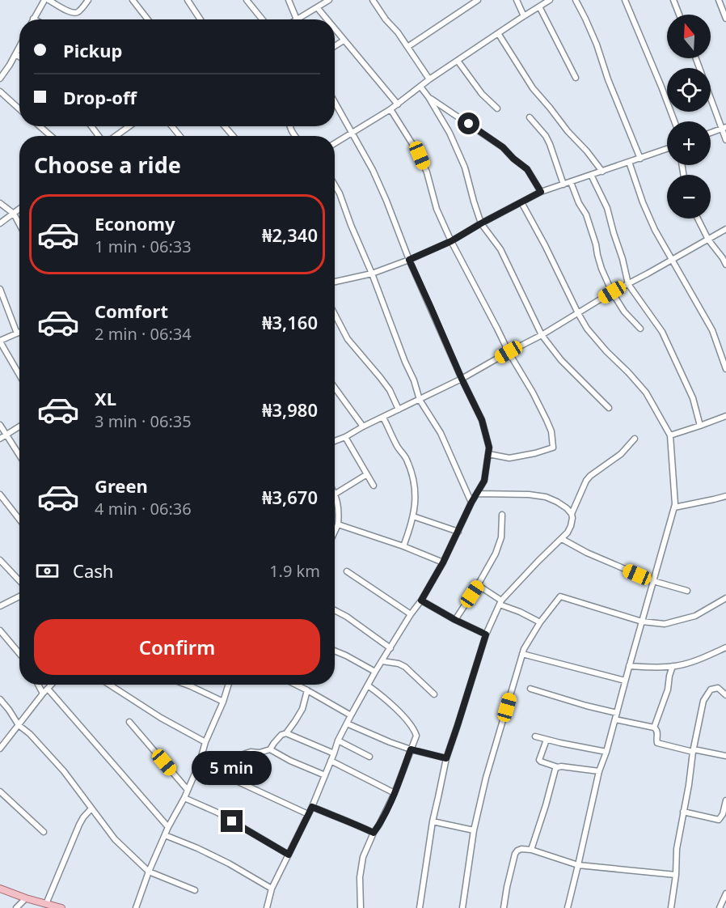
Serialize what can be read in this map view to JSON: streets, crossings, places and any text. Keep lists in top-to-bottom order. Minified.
{"north":"top","page":{"map_buttons":["+","−"],"banner":["Pickup","Drop-off"],"heading":"Choose a ride","list":[{"name":"Economy","note":"1 min · 06:33","value":"₦2,340"},{"name":"Comfort","note":"2 min · 06:34","value":"₦3,160"},{"name":"XL","note":"3 min · 06:35","value":"₦3,980"},{"name":"Green","note":"4 min · 06:36","value":"₦3,670"}],"pay":["Cash","1.9 km"],"buttons":"Confirm","bubble":"5 min"}}
